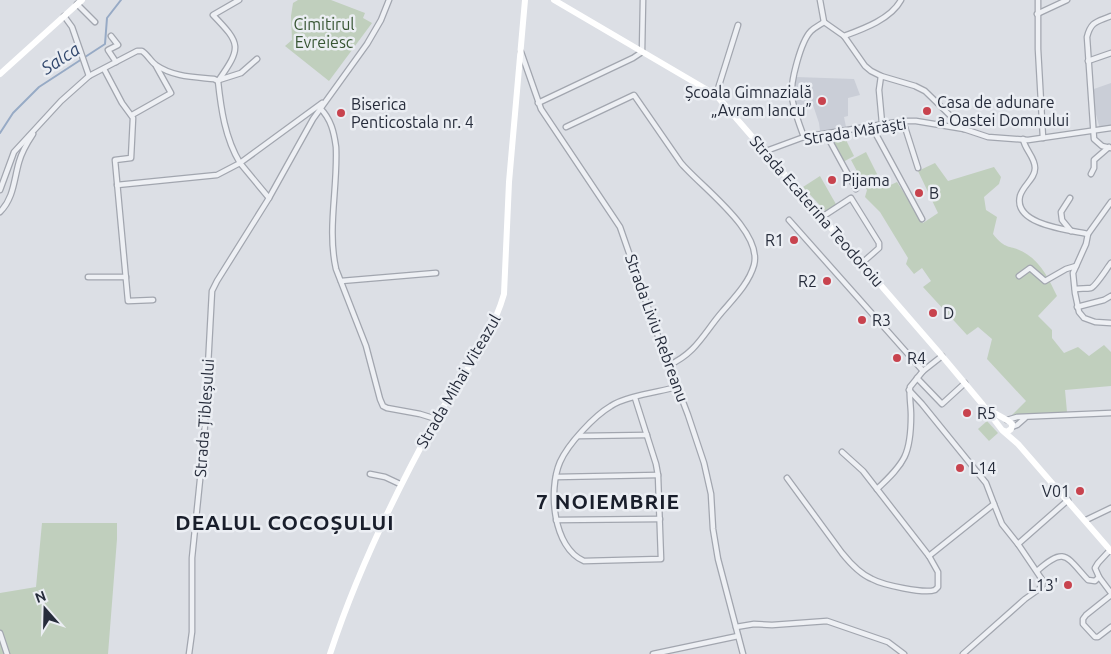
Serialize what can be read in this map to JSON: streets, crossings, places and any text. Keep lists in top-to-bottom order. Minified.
{"streets":{"main road":["Strada Ecaterina Teodoroiu","Strada Mihai Viteazul"],"street":["Strada Mărăști","Strada Liviu Rebreanu","Strada Țibleșului"]},"crossings":[["Strada Mărăști","Strada Ecaterina Teodoroiu"],["Strada Liviu Rebreanu","Strada Mihai Viteazul"]],"districts":["7 NOIEMBRIE","DEALUL COCOȘULUI"],"water":["Salca"],"parks":["Cimitirul Evreiesc"],"places":["Școala Gimnazială „Avram Iancu”","Casa de adunare a Oastei Domnului","Biserica Penticostala nr. 4","Pijama","B","R1","R2","D","R3","R4","R5","L14","V01","L13'"],"north":"top"}
